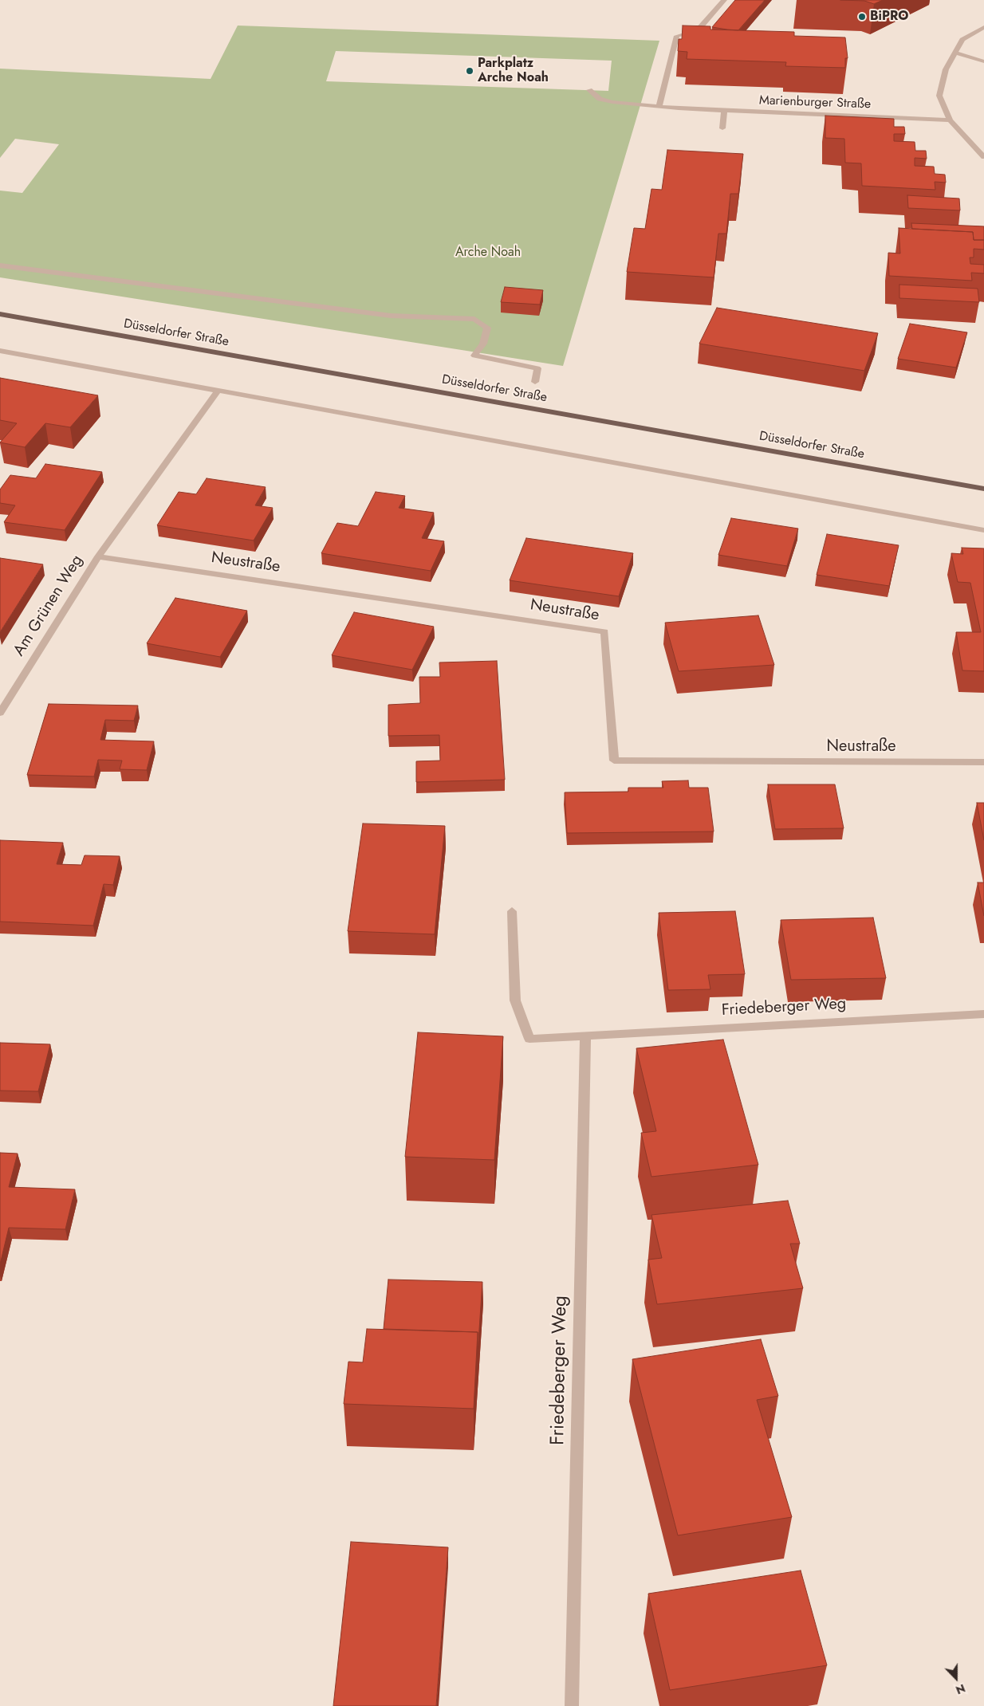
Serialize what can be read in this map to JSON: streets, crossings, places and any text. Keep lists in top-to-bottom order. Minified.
{"streets":{"main road":["Düsseldorfer Straße"],"street":["Marienburger Straße","Neustraße","Am Grünen Weg","Friedeberger Weg"]},"crossings":[["Neustraße","Am Grünen Weg"]],"parks":["Arche Noah"],"places":["BiPRO","Parkplatz Arche Noah"],"north":"bottom"}
